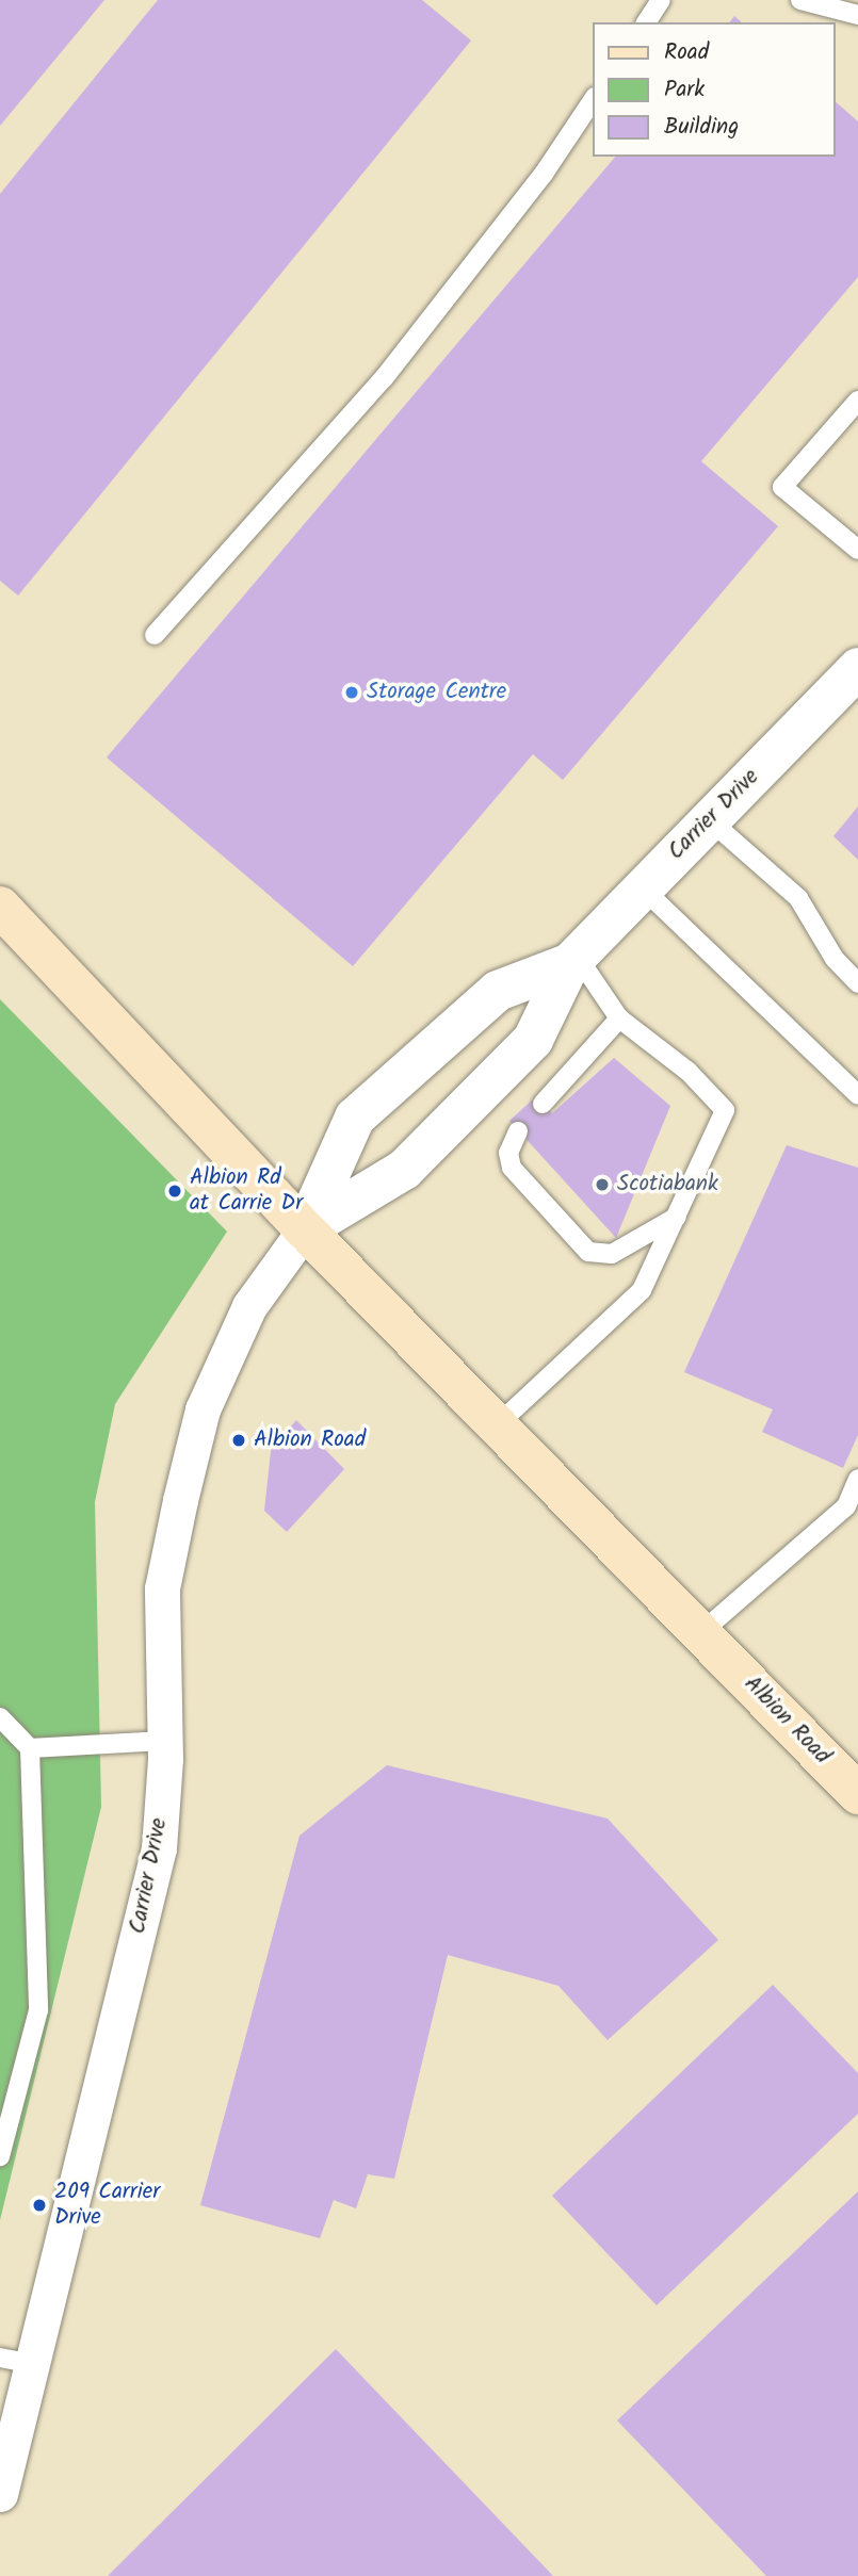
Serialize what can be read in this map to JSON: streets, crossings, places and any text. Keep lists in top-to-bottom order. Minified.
{"streets":{"main road":["Albion Road"],"street":["Carrier Drive"]},"crossings":[["Carrier Drive","Albion Road"]],"places":["Storage Centre","Scotiabank","Albion Rd at Carrie Dr","Albion Road","209 Carrier Drive"],"legend":["Road","Park","Building"]}
